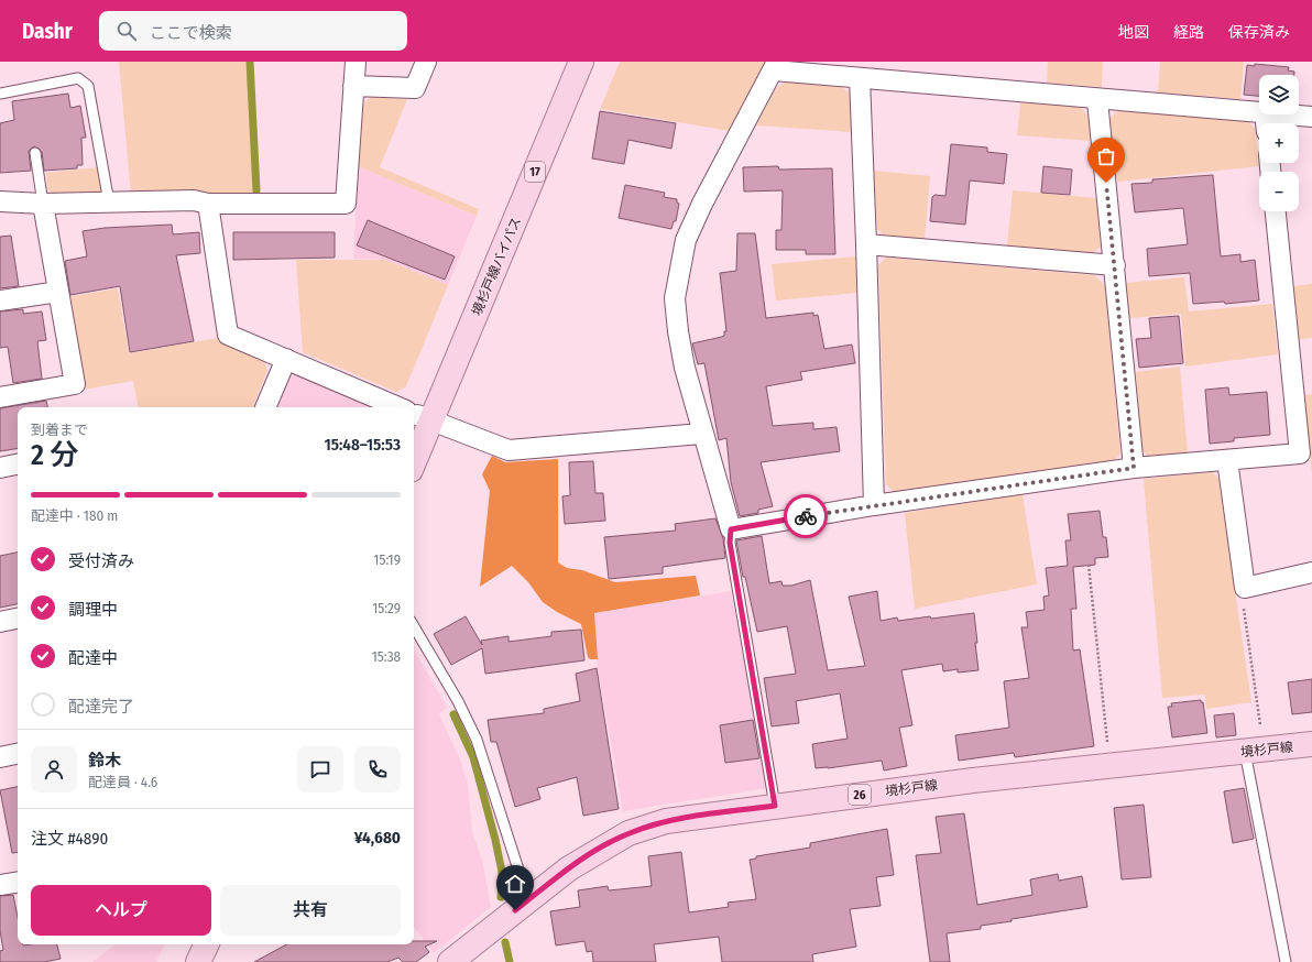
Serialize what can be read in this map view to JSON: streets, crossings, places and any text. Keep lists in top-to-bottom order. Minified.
{"streets":{"main road":["17","境杉戸線バイパス","境杉戸線","26"]},"page":{"header":"Dashr","search":"ここで検索","nav":["地図","経路","保存済み"],"map_buttons":["+","−"],"heading":["2 分","到着まで","15:48–15:53"],"panel":["鈴木","配達員 · 4.6","注文 #4890","¥4,680"],"bar":"配達中 · 180 m","list":[["受付済み","15:19"],["調理中","15:29"],["配達中","15:38"],"配達完了"],"buttons":["ヘルプ","共有"]}}
